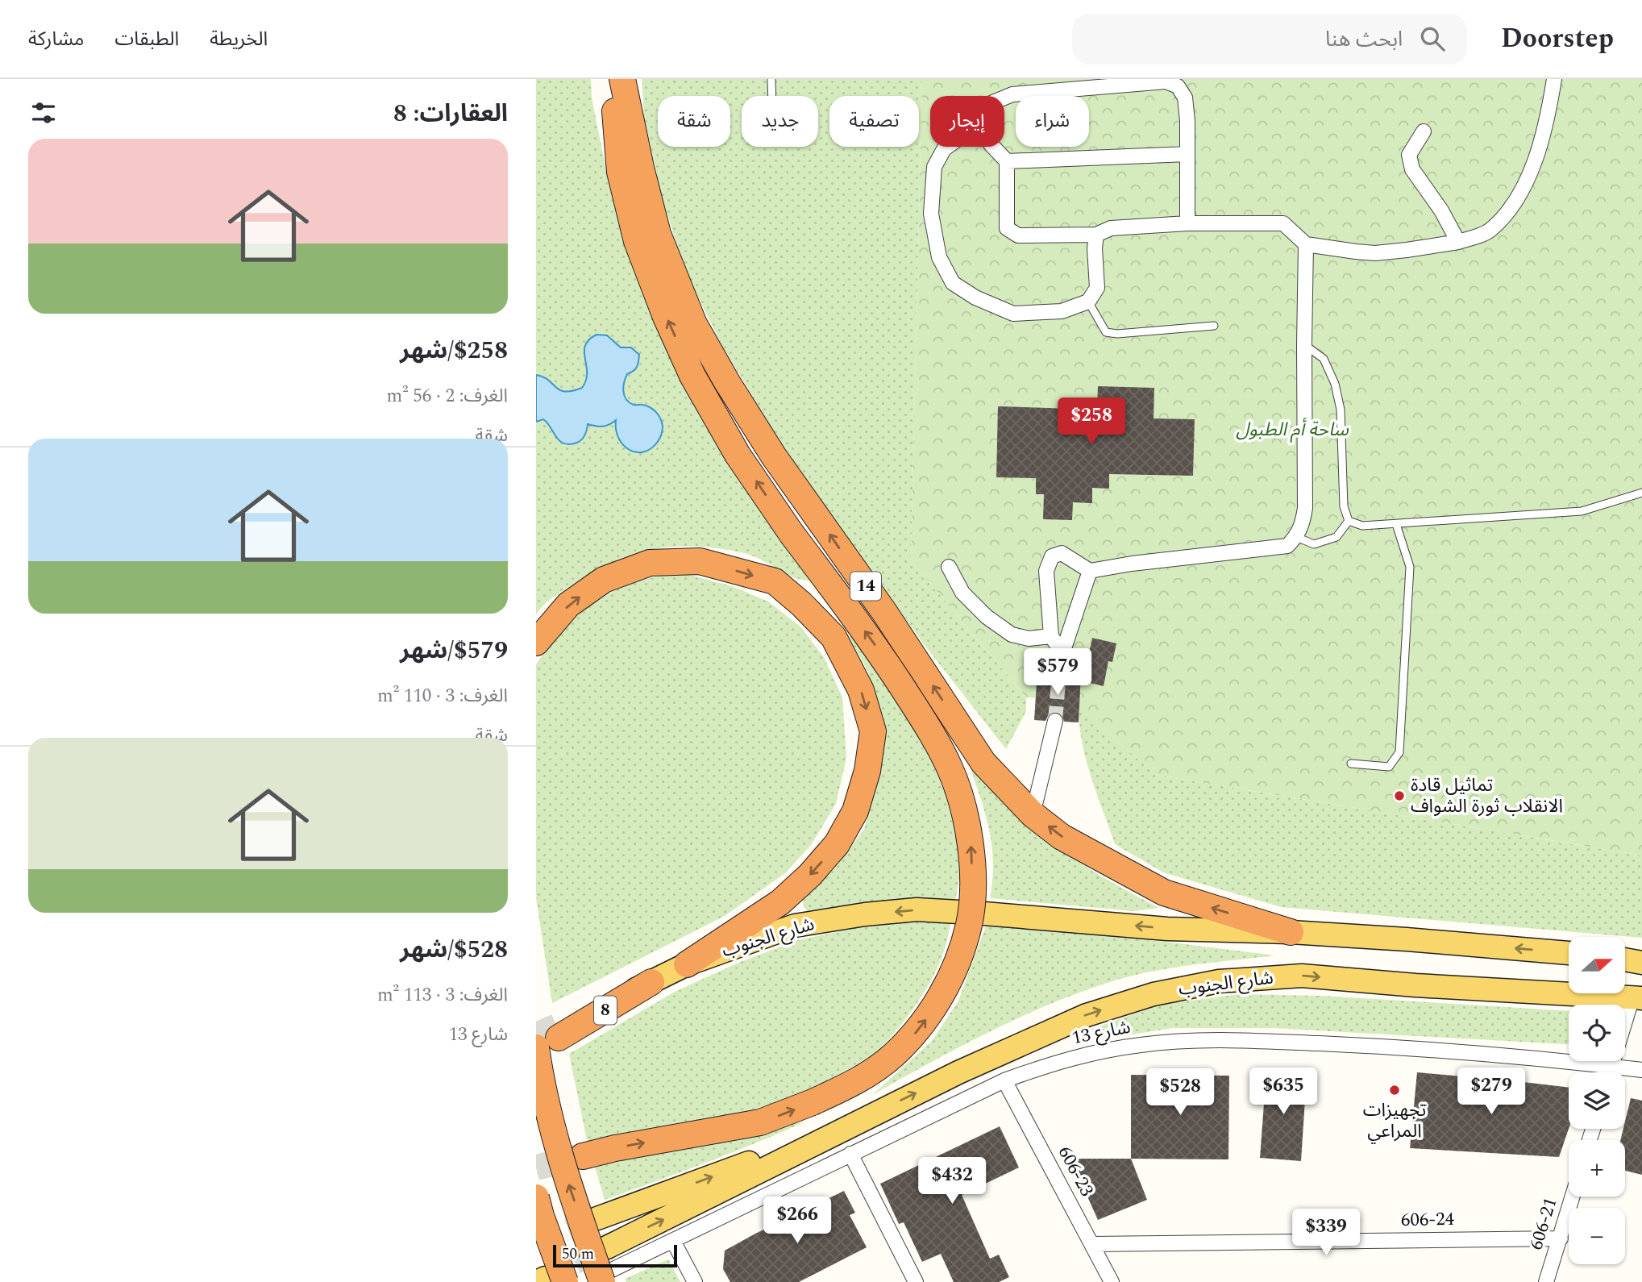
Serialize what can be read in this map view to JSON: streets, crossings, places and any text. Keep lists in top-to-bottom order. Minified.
{"streets":{"highway":["14","8"],"main road":["شارع الجنوب"],"street":["شارع 13","606-23","606-24","606-21"]},"crossings":[["شارع الجنوب","8"],["شارع 13","606-23"],["606-23","606-24"],["606-24","606-21"]],"parks":["ساحة أم الطبول"],"places":["تماثيل قادة الانقلاب ثورة الشواف","تجهيزات المراعي"],"scale_bar":"50 m","north":"right","page":{"header":"Doorstep","search":"ابحث هنا","nav":["الخريطة","الطبقات","مشاركة"],"heading":"العقارات: 8","chip":["شراء","إيجار","تصفية","جديد","شقة"],"list":[{"name":"$258/شهر","note":"الغرف: 2 · 56 m² · شقة"},{"name":"$579/شهر","note":"الغرف: 3 · 110 m² · شقة"},{"name":"$528/شهر","note":"الغرف: 3 · 113 m² · شارع 13"}],"price":["$258","$579","$635","$279","$528","$432","$266","$339"],"map_buttons":["+","−"],"scale":"50 m"}}
